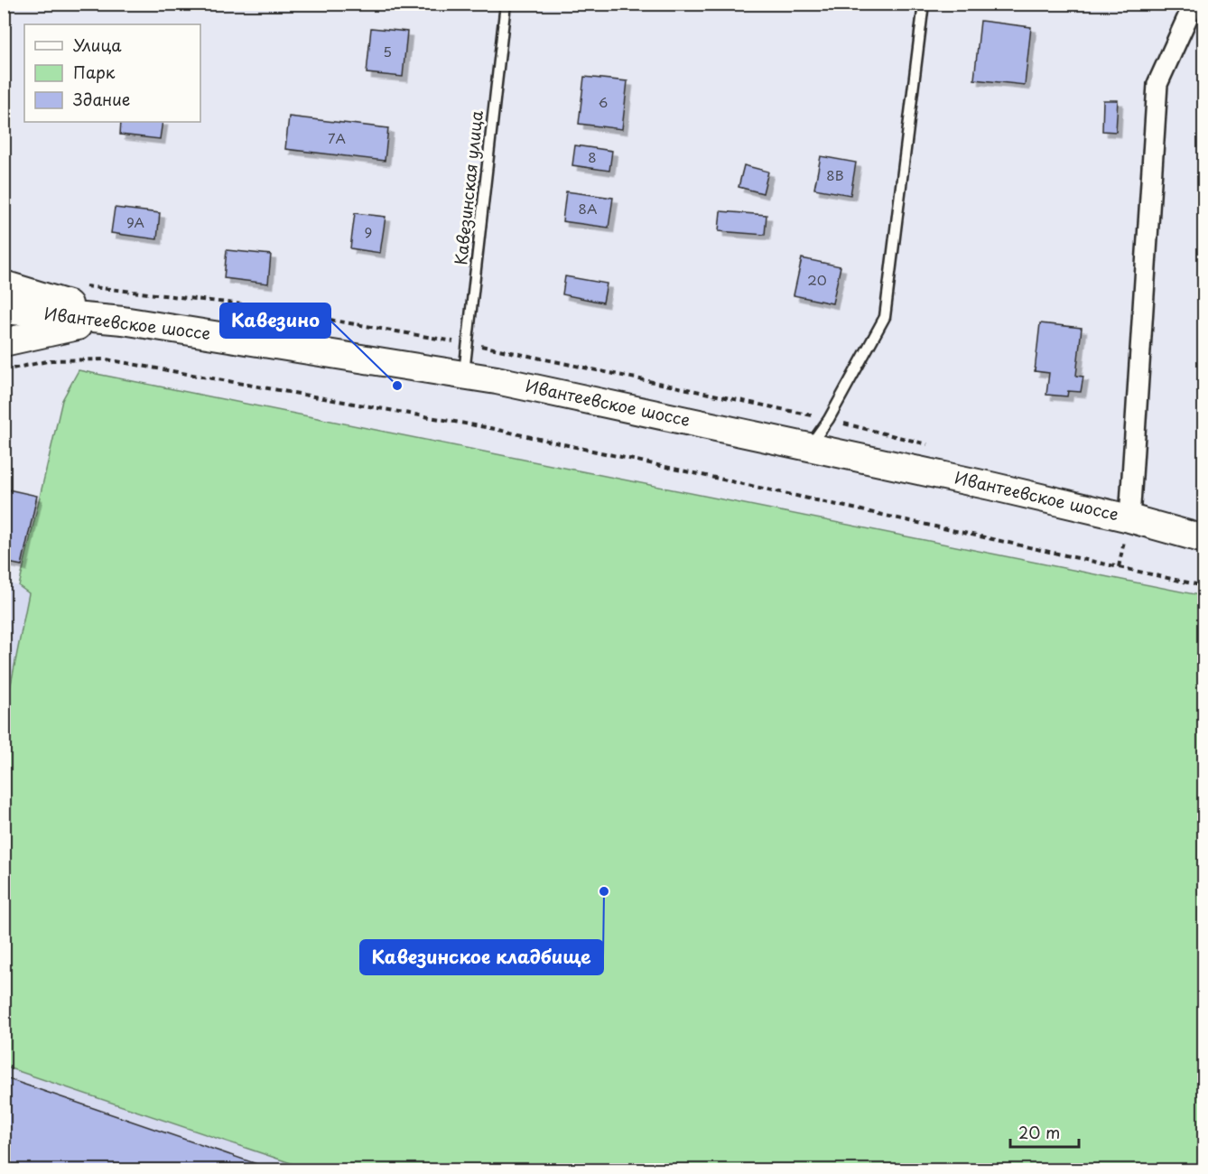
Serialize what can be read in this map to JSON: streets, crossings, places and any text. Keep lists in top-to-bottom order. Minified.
{"streets":{"main road":["Ивантеевское шоссе"],"lane":["Кавезинская улица"]},"crossings":[["Кавезинская улица","Ивантеевское шоссе"]],"places":["Кавезино","Кавезинское кладбище"],"house_numbers":["5","6","7А","8","8В","8А","9А","9","20"],"legend":["Улица","Парк","Здание"],"scale_bar":"20 m"}
